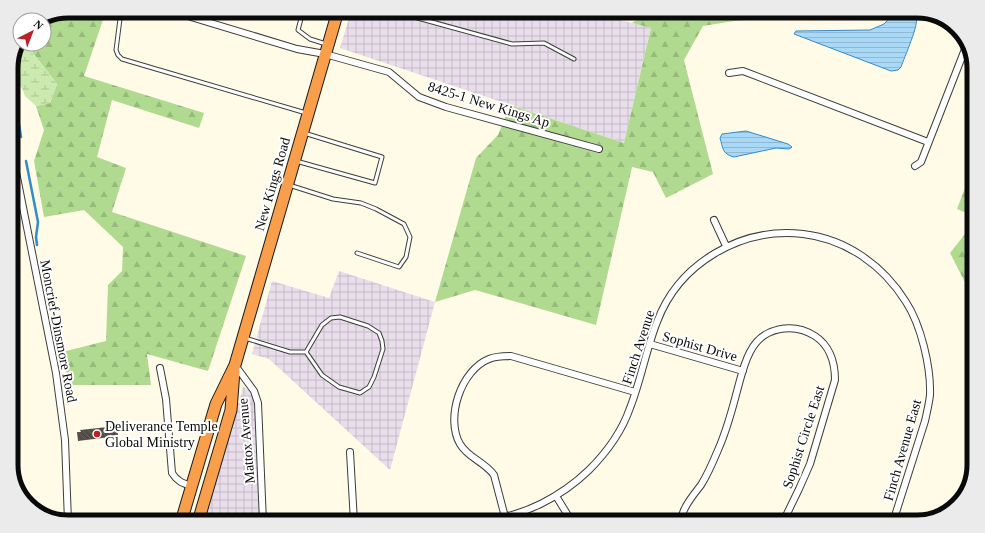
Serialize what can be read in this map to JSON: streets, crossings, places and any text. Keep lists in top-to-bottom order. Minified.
{"streets":{"highway":["New Kings Road"],"street":["8425-1 New Kings Ap","Moncrief-Dinsmore Road","Sophist Drive","Finch Avenue","Sophist Circle East","Mattox Avenue","Finch Avenue East"]},"crossings":[["8425-1 New Kings Ap","New Kings Road"],["New Kings Road","Mattox Avenue"],["Sophist Drive","Finch Avenue"],["Sophist Drive","Sophist Circle East"],["Finch Avenue","Finch Avenue East"]],"places":["Deliverance Temple Global Ministry"],"north":"top right"}
